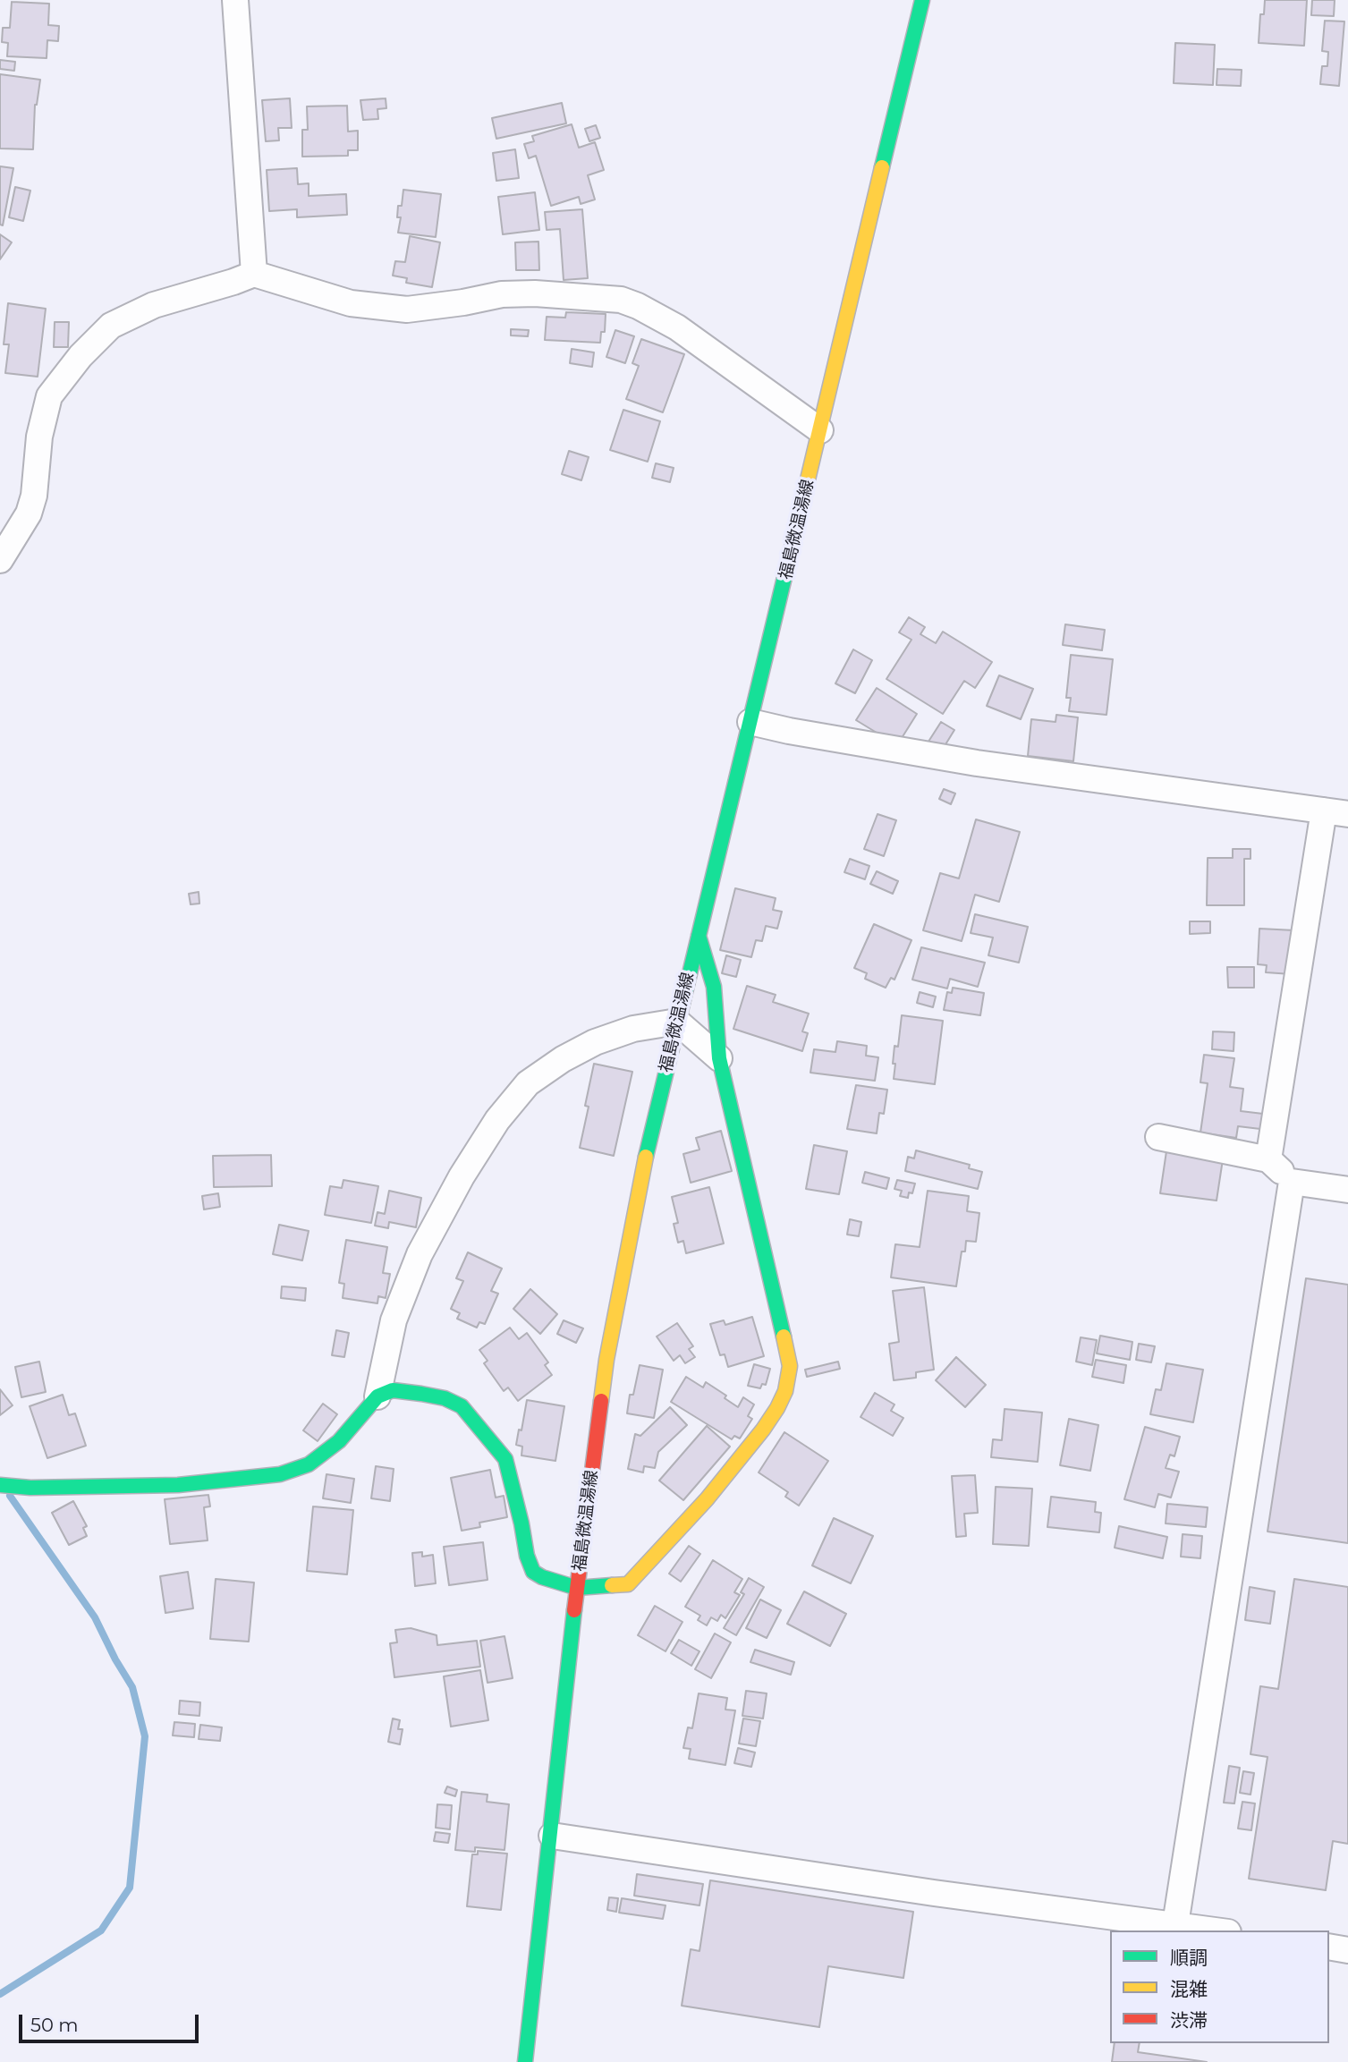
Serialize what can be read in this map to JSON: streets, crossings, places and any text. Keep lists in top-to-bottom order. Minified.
{"streets":{"main road":["福島微温湯線"]},"legend":["順調","混雑","渋滞"],"scale_bar":"50 m"}
